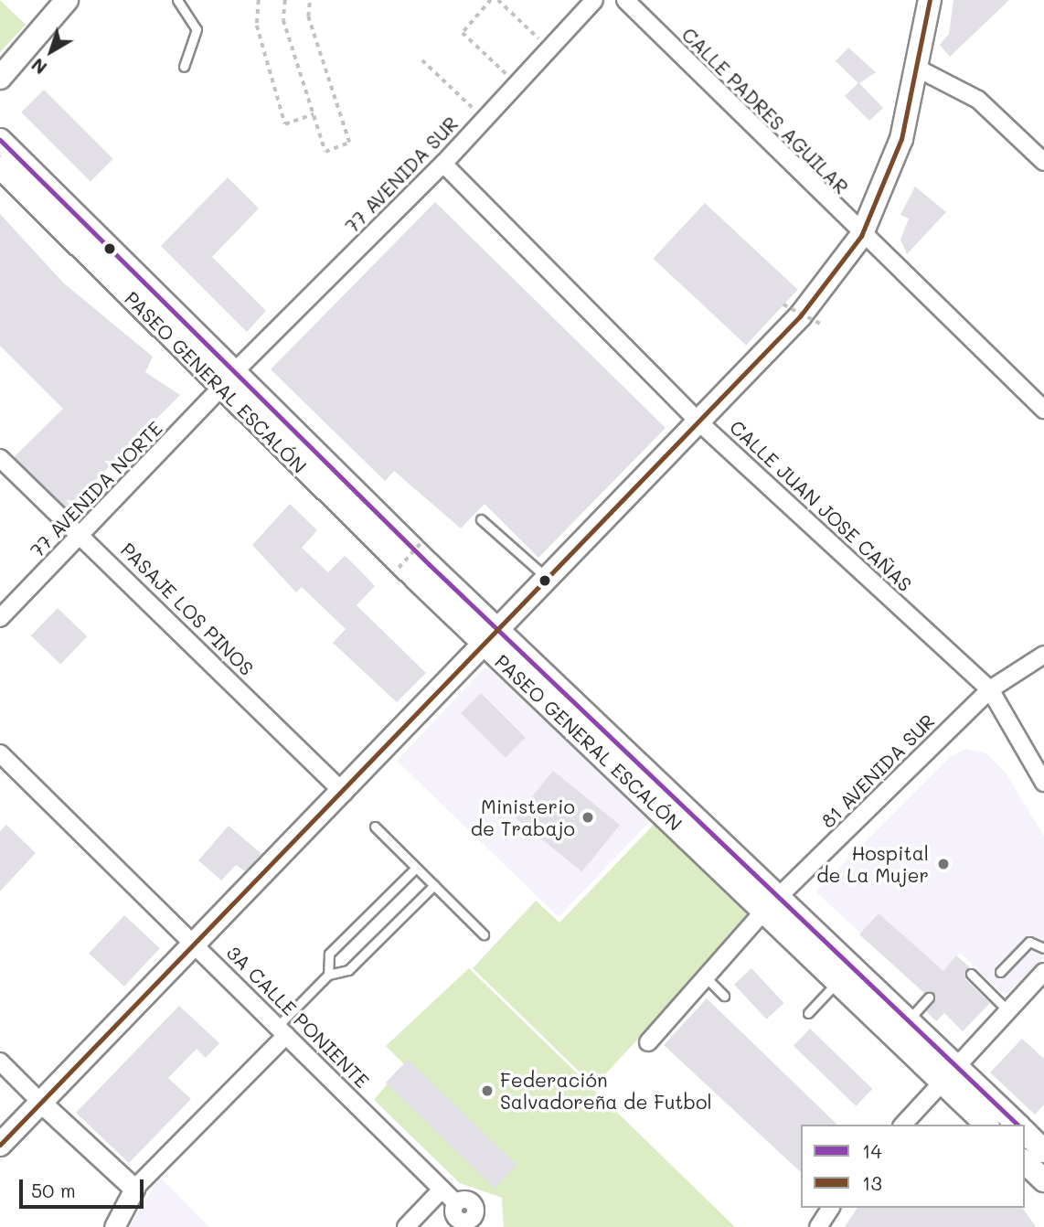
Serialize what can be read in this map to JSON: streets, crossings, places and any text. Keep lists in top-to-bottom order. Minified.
{"streets":{"main road":["PASEO GENERAL ESCALÓN"],"street":["CALLE PADRES AGUILAR","77 AVENIDA SUR","77 AVENIDA NORTE","CALLE JUAN JOSE CAÑAS","PASAJE LOS PINOS","81 AVENIDA SUR","3A CALLE PONIENTE"]},"crossings":[["77 AVENIDA SUR","PASEO GENERAL ESCALÓN"],["77 AVENIDA SUR","77 AVENIDA NORTE"],["77 AVENIDA SUR","CALLE JUAN JOSE CAÑAS"],["PASEO GENERAL ESCALÓN","77 AVENIDA NORTE"],["PASEO GENERAL ESCALÓN","81 AVENIDA SUR"],["77 AVENIDA NORTE","PASAJE LOS PINOS"],["CALLE JUAN JOSE CAÑAS","81 AVENIDA SUR"]],"places":["Ministerio de Trabajo","Hospital de La Mujer","Federación Salvadoreña de Futbol"],"lines":["transit line 13","transit line 14"],"legend":["14","13"],"scale_bar":"50 m","north":"bottom left"}
